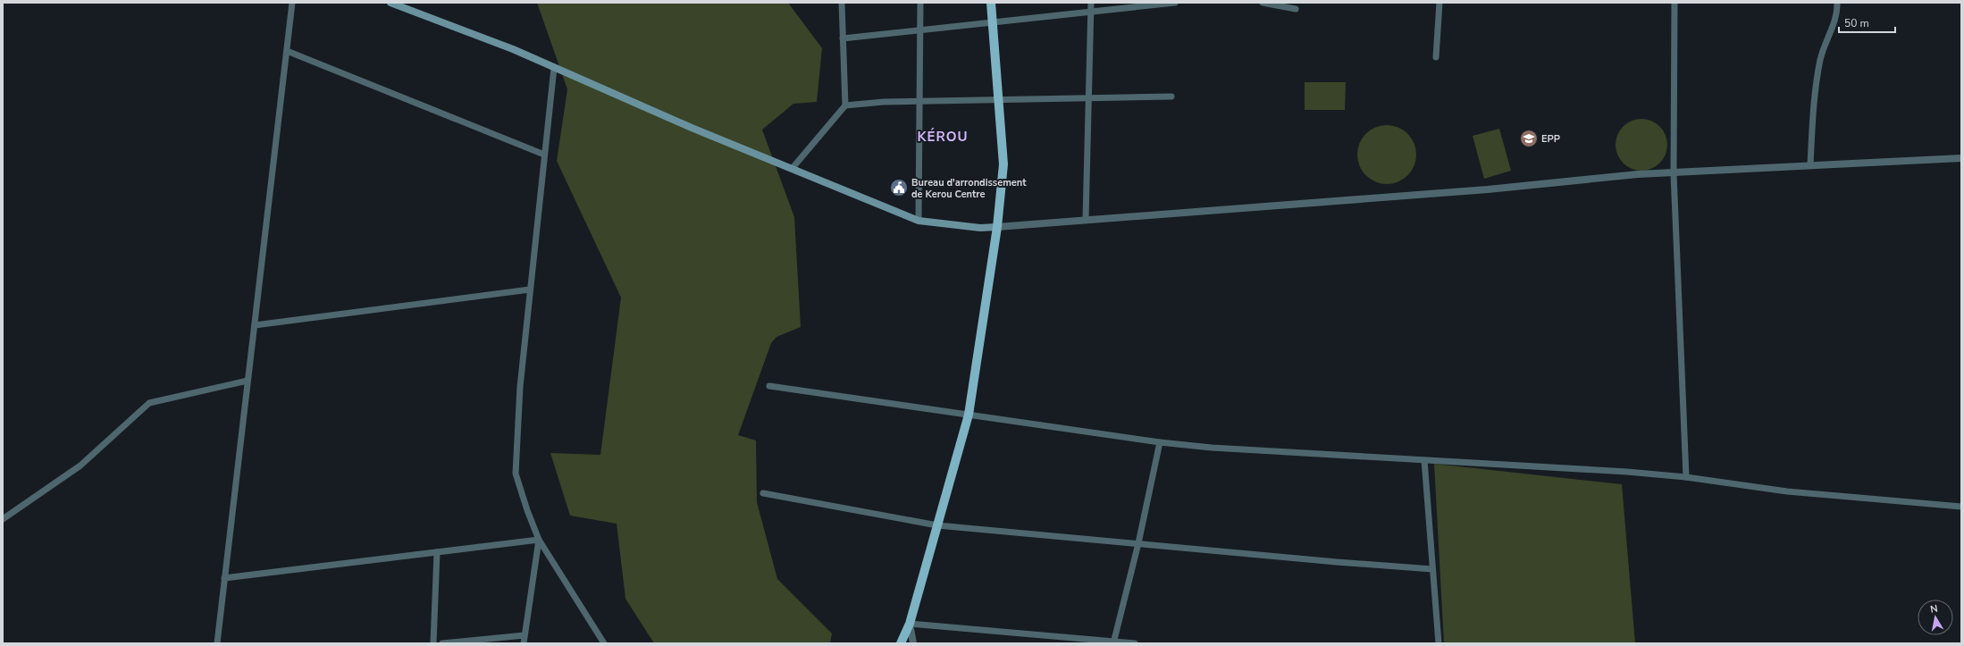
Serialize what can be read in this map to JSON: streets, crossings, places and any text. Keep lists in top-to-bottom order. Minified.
{"districts":["KÉROU"],"places":{"school or university":["EPP"],"public building":["Bureau d'arrondissement de Kerou Centre"]},"scale_bar":"50 m","north":"top"}
